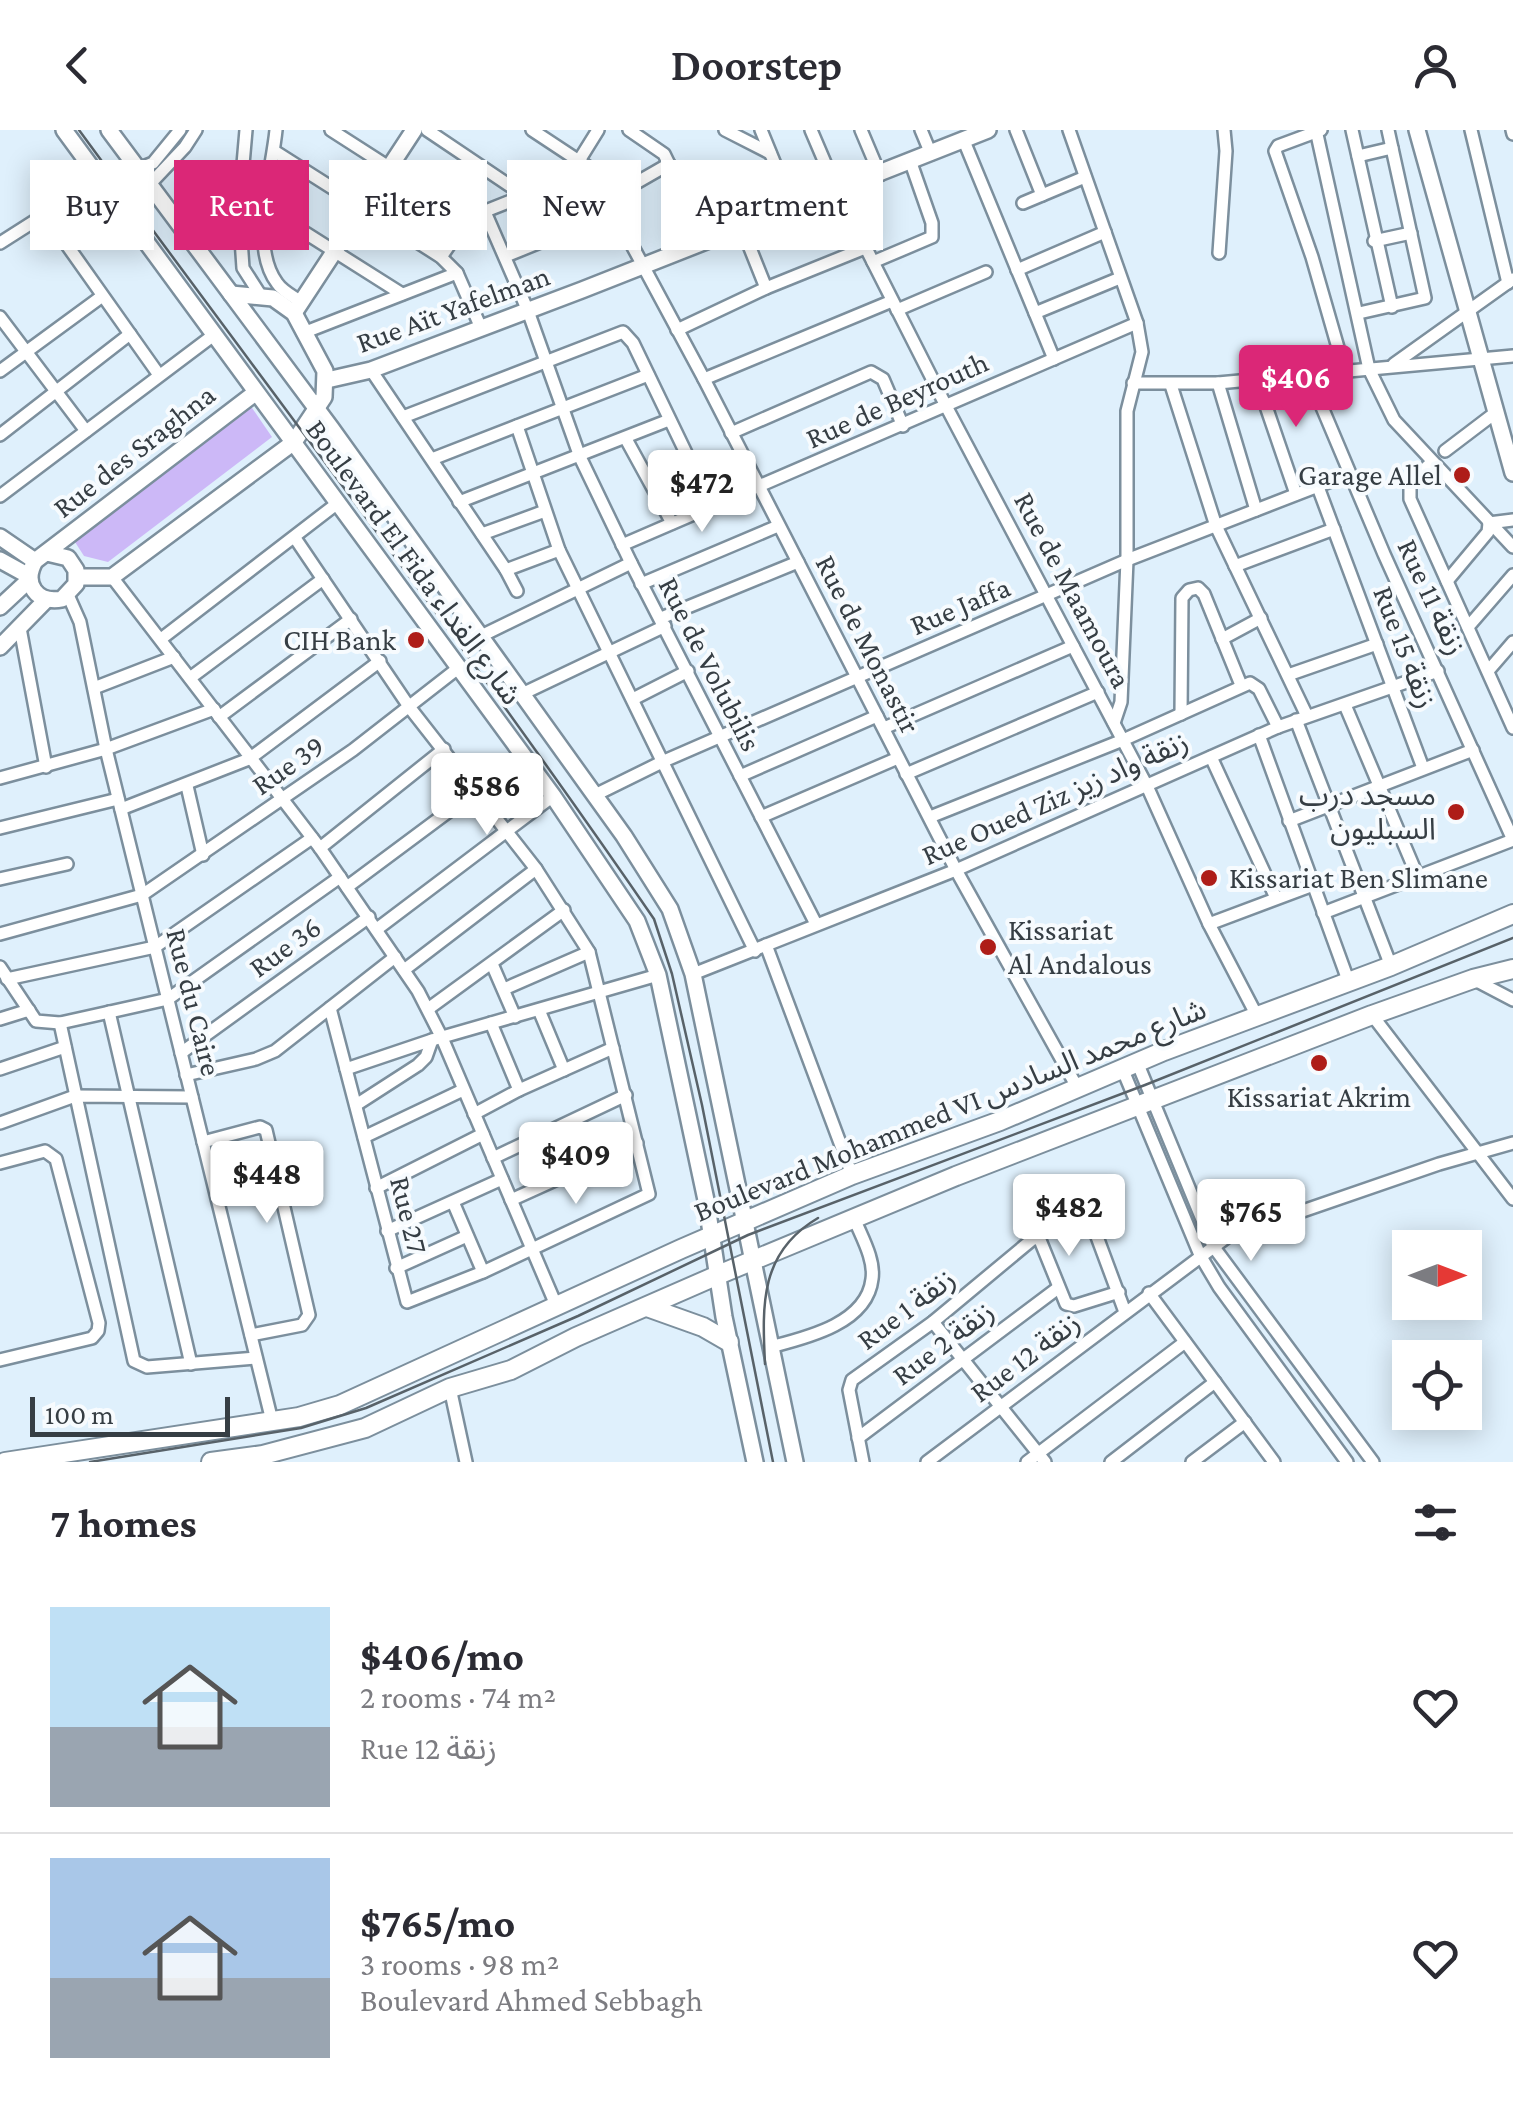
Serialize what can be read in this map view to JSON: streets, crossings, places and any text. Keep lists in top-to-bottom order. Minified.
{"streets":{"main road":["Rue Aït Yafelman","Rue des Sraghna","Boulevard El Fida شارع الفداء","Boulevard Mohammed VI شارع محمد السادس"],"street":["Rue de Beyrouth","Rue de Maamoura","Rue 11 زنقة","Rue Jaffa","Rue de Monastir","Rue 15 زنقة","Rue de Volubilis","Rue 39","Rue Oued Ziz زنقة واد زيز","Rue 36","Rue du Caire","Rue 27","Rue 1 زنقة","Rue 2 زنقة","Rue 12 زنقة"]},"crossings":[["Rue Aït Yafelman","Rue de Monastir"],["Rue Aït Yafelman","Rue de Volubilis"],["Rue de Beyrouth","Rue de Maamoura"],["Rue de Beyrouth","Rue de Monastir"],["Rue de Beyrouth","Rue de Volubilis"],["Rue des Sraghna","Boulevard El Fida شارع الفداء"],["Rue des Sraghna","Rue du Caire"],["Boulevard El Fida شارع الفداء","Rue Jaffa"],["Boulevard El Fida شارع الفداء","Rue 39"],["Boulevard El Fida شارع الفداء","Rue Oued Ziz زنقة واد زيز"],["Boulevard El Fida شارع الفداء","Boulevard Mohammed VI شارع محمد السادس"],["Rue de Maamoura","Rue Jaffa"],["Rue de Maamoura","Rue Oued Ziz زنقة واد زيز"],["Rue de Maamoura","Boulevard Mohammed VI شارع محمد السادس"],["Rue 11 زنقة","Rue Jaffa"],["Rue 11 زنقة","Rue Oued Ziz زنقة واد زيز"],["Rue Jaffa","Rue de Monastir"],["Rue Jaffa","Rue 15 زنقة"],["Rue Jaffa","Rue de Volubilis"],["Rue de Monastir","Rue Oued Ziz زنقة واد زيز"],["Rue de Monastir","Boulevard Mohammed VI شارع محمد السادس"],["Rue 15 زنقة","Rue Oued Ziz زنقة واد زيز"],["Rue de Volubilis","Rue Oued Ziz زنقة واد زيز"],["Rue 39","Rue du Caire"],["Rue 36","Rue du Caire"],["Rue du Caire","Boulevard Mohammed VI شارع محمد السادس"],["Rue 1 زنقة","Rue 2 زنقة"]],"places":["Garage Allel","CIH Bank","مسجد درب السبليون","Kissariat Ben Slimane","Kissariat Al Andalous","Kissariat Akrim"],"scale_bar":"100 m","north":"right","page":{"header":"Doorstep","chip":["Buy","Rent","Filters","New","Apartment"],"price":["$406","$472","$586","$409","$448","$482","$765"],"scale":"100 m","heading":"7 homes","list":[{"name":"$406/mo","note":"2 rooms · 74 m² · Rue 12 زنقة"},{"name":"$765/mo","note":"3 rooms · 98 m² · Boulevard Ahmed Sebbagh"}]}}
